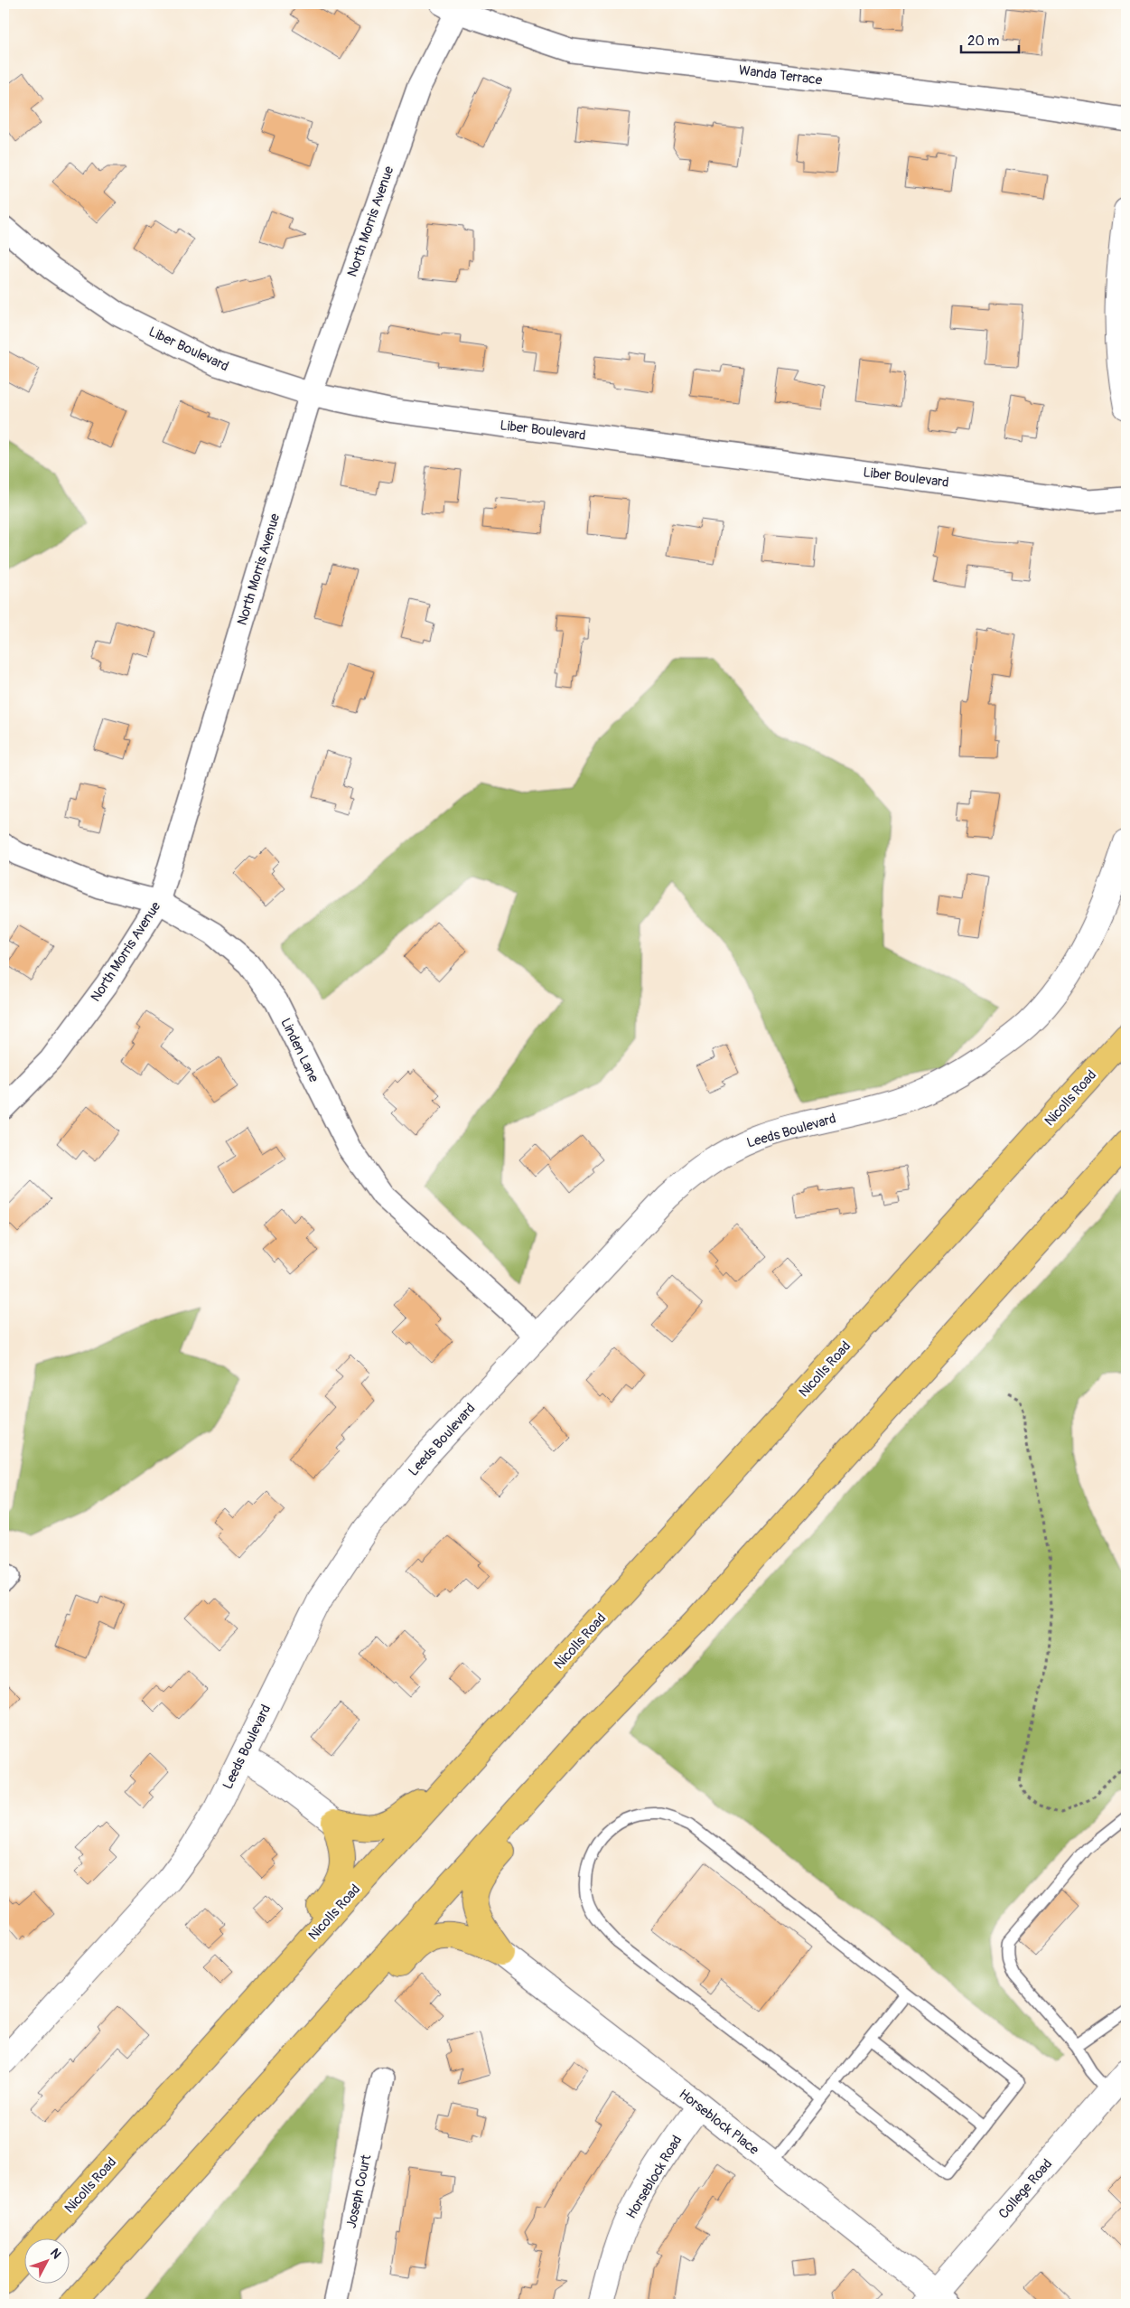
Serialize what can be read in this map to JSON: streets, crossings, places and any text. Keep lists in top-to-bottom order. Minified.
{"streets":{"highway":["Nicolls Road"],"street":["Wanda Terrace","North Morris Avenue","Liber Boulevard","Linden Lane","Leeds Boulevard","Horseblock Place","Horseblock Road","College Road","Joseph Court"]},"crossings":[["Wanda Terrace","North Morris Avenue"],["North Morris Avenue","Liber Boulevard"],["North Morris Avenue","Linden Lane"],["Linden Lane","Leeds Boulevard"],["Horseblock Place","Horseblock Road"],["Horseblock Place","College Road"]],"scale_bar":"20 m","north":"top right"}
